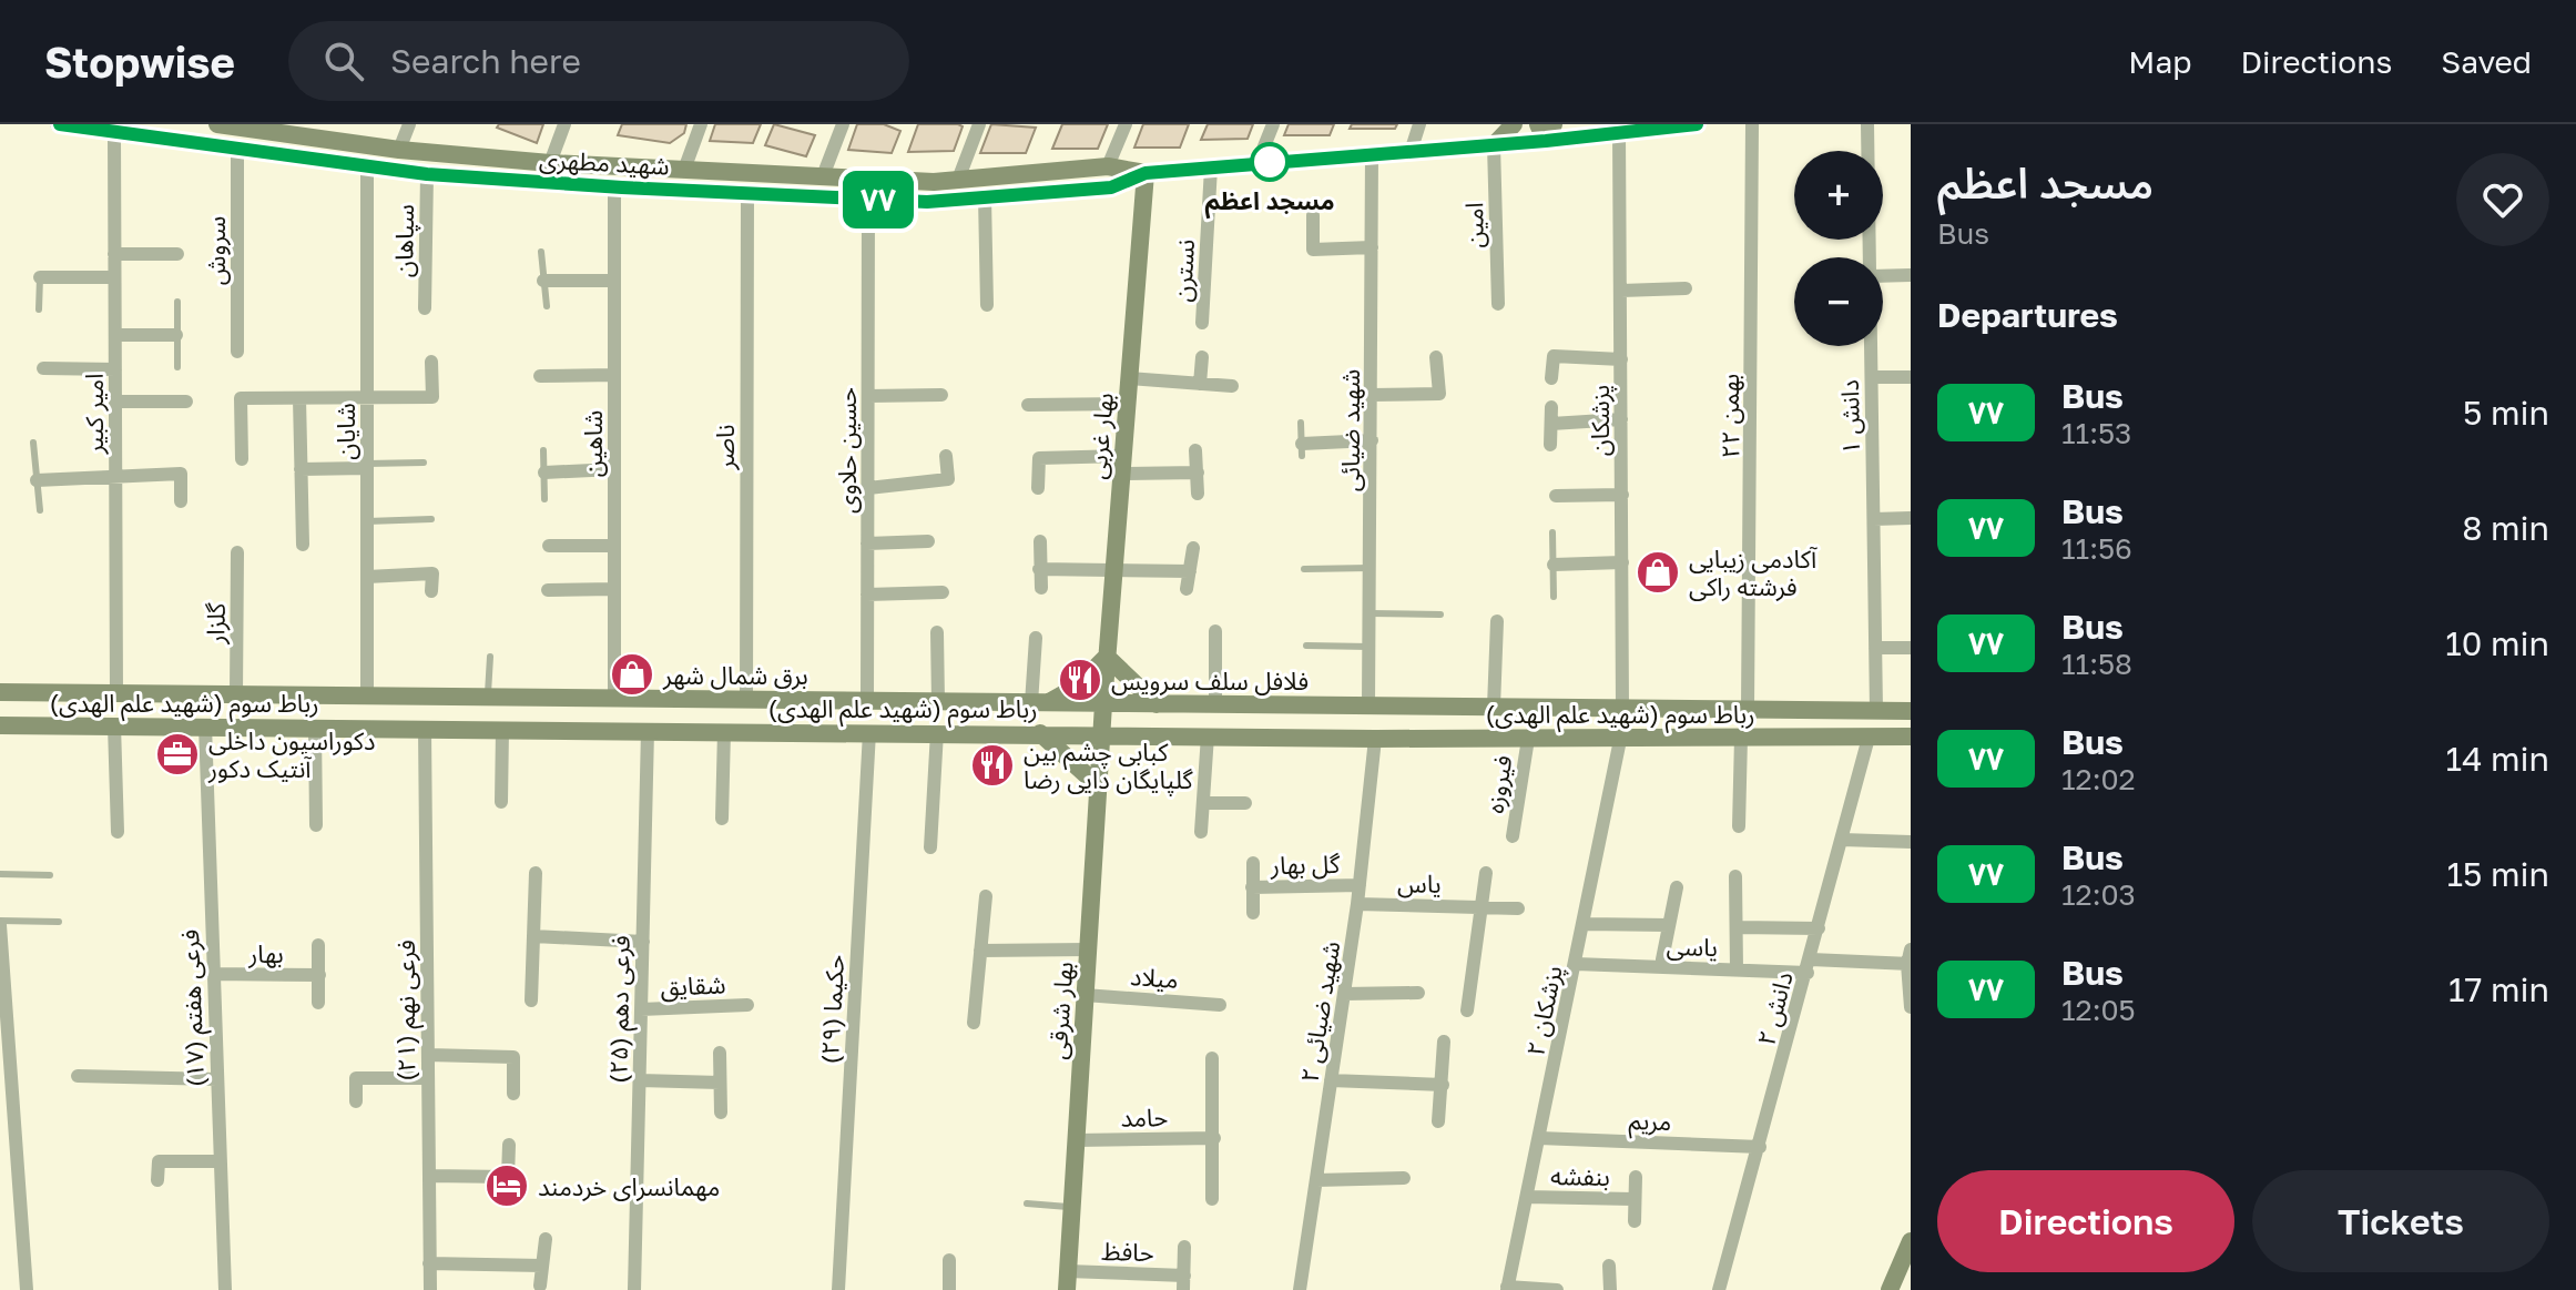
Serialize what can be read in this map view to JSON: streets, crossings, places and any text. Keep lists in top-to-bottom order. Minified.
{"streets":{"main road":["شهید مطهری","بهار غربی","رباط سوم (شهید علم الهدی)","بهار شرقی"],"street":["امین","سپاهان","سروش","نسترن","امیر کبیر","۲۲ بهمن","دانش ۱","پزشکان","شهید ضیائی","شایان","شاهین","ناصر","حسین حلاوی","گلزار","فیروزه","گل بهار","یاس","یاسی","بهار","میلاد","شقایق","فرعی هفتم (۱۷)","دانش ۲","فرعی دهم (۲۵)","حکیما (۲۹)","فرعی نهم (۲۱)","پزشکان ۲","شهید ضیائی ۲","حامد","مریم","بنفشه","حافظ"]},"crossings":[["شهید مطهری","امین"],["شهید مطهری","سپاهان"],["شهید مطهری","سروش"],["شهید مطهری","نسترن"],["شهید مطهری","امیر کبیر"],["شهید مطهری","پزشکان"],["شهید مطهری","شهید ضیائی"],["شهید مطهری","شایان"],["شهید مطهری","بهار غربی"],["شهید مطهری","شاهین"],["شهید مطهری","ناصر"],["شهید مطهری","حسین حلاوی"],["امیر کبیر","رباط سوم (شهید علم الهدی)"],["۲۲ بهمن","رباط سوم (شهید علم الهدی)"],["دانش ۱","رباط سوم (شهید علم الهدی)"],["پزشکان","رباط سوم (شهید علم الهدی)"],["شهید ضیائی","رباط سوم (شهید علم الهدی)"],["شایان","رباط سوم (شهید علم الهدی)"],["بهار غربی","رباط سوم (شهید علم الهدی)"],["بهار غربی","بهار شرقی"],["شاهین","رباط سوم (شهید علم الهدی)"],["ناصر","رباط سوم (شهید علم الهدی)"],["حسین حلاوی","رباط سوم (شهید علم الهدی)"],["گلزار","رباط سوم (شهید علم الهدی)"],["رباط سوم (شهید علم الهدی)","فیروزه"],["رباط سوم (شهید علم الهدی)","فرعی هفتم (۱۷)"],["رباط سوم (شهید علم الهدی)","دانش ۲"],["رباط سوم (شهید علم الهدی)","فرعی دهم (۲۵)"],["رباط سوم (شهید علم الهدی)","حکیما (۲۹)"],["رباط سوم (شهید علم الهدی)","فرعی نهم (۲۱)"],["رباط سوم (شهید علم الهدی)","بهار شرقی"],["رباط سوم (شهید علم الهدی)","پزشکان ۲"],["رباط سوم (شهید علم الهدی)","شهید ضیائی ۲"],["گل بهار","شهید ضیائی ۲"],["یاس","شهید ضیائی ۲"],["یاسی","دانش ۲"],["یاسی","پزشکان ۲"],["بهار","فرعی هفتم (۱۷)"],["میلاد","بهار شرقی"],["شقایق","فرعی دهم (۲۵)"],["دانش ۲","مریم"],["بهار شرقی","حامد"],["بهار شرقی","حافظ"],["پزشکان ۲","مریم"],["پزشکان ۲","بنفشه"]],"places":{"other":["مسجد اعظم"],"shop":["آکادمی زیبایی فرشته راکی","برق شمال شهر"],"restaurant":["فلافل سلف سرویس","کبابی چشم بین گلپایگان دایی رضا"],"office":["دکوراسیون داخلی آنتیک دکور"],"hotel":["مهمانسرای خردمند"]},"lines":["bus line ۷۷"],"page":{"header":"Stopwise","search":"Search here","nav":["Map","Directions","Saved"],"on_map":"۷۷","heading":[["مسجد اعظم","Bus"],"Departures"],"map_buttons":["+","−"],"list":[{"mark":"۷۷","name":"Bus","note":"11:53","value":"5 min"},{"mark":"۷۷","name":"Bus","note":"11:56","value":"8 min"},{"mark":"۷۷","name":"Bus","note":"11:58","value":"10 min"},{"mark":"۷۷","name":"Bus","note":"12:02","value":"14 min"},{"mark":"۷۷","name":"Bus","note":"12:03","value":"15 min"},{"mark":"۷۷","name":"Bus","note":"12:05","value":"17 min"}],"buttons":["Directions","Tickets"]}}
